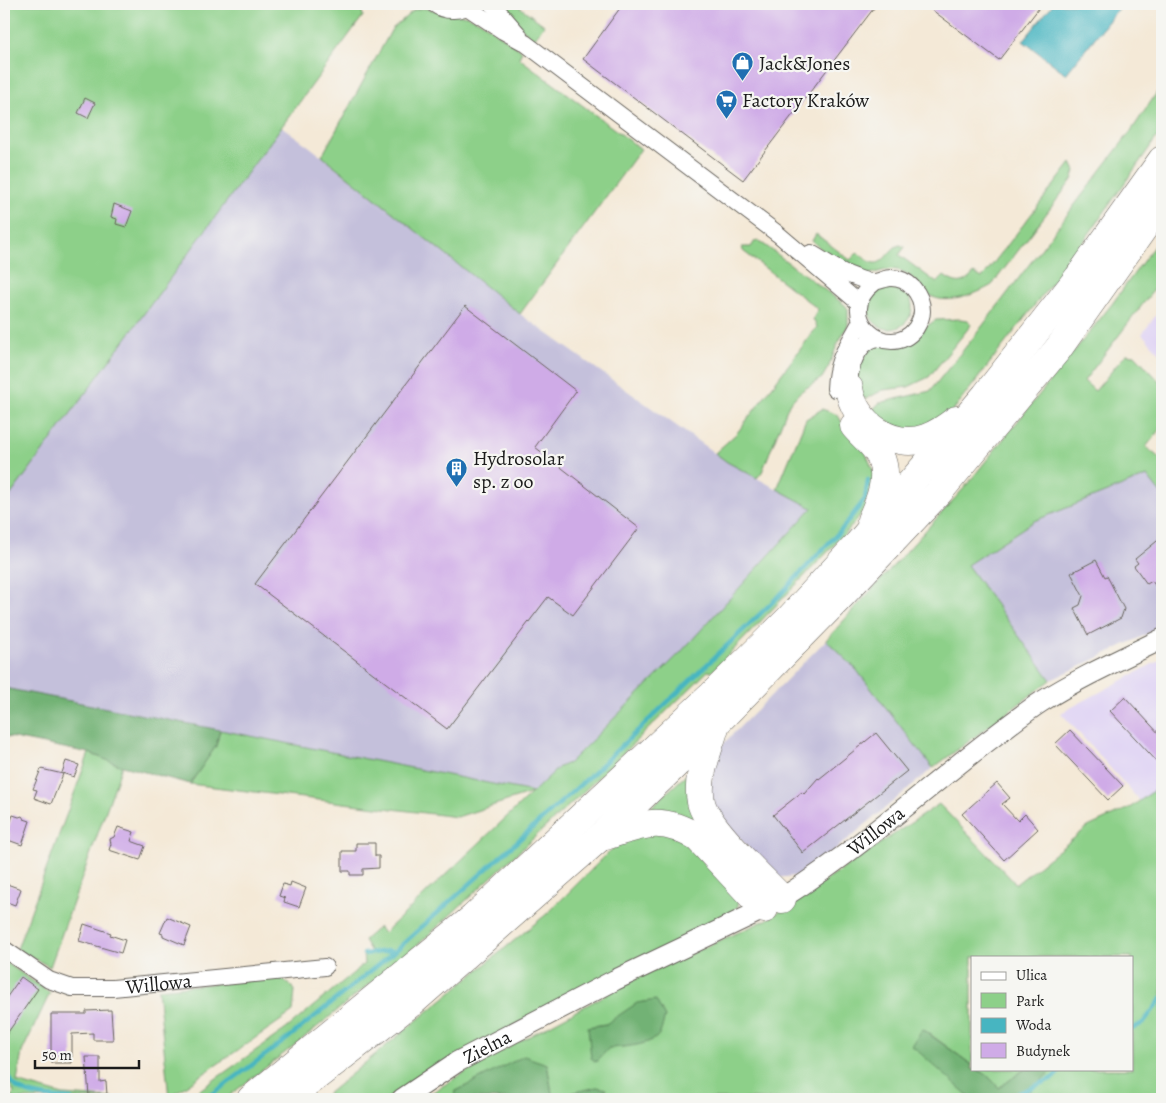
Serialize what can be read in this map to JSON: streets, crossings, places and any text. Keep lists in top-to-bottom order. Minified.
{"streets":{"street":["Willowa","Zielna"]},"crossings":[["Willowa","Zielna"]],"places":{"shop":["Jack&Jones"],"supermarket":["Factory Kraków"],"building":["Hydrosolar sp. z oo"]},"legend":["Ulica","Park","Woda","Budynek"],"scale_bar":"50 m"}
